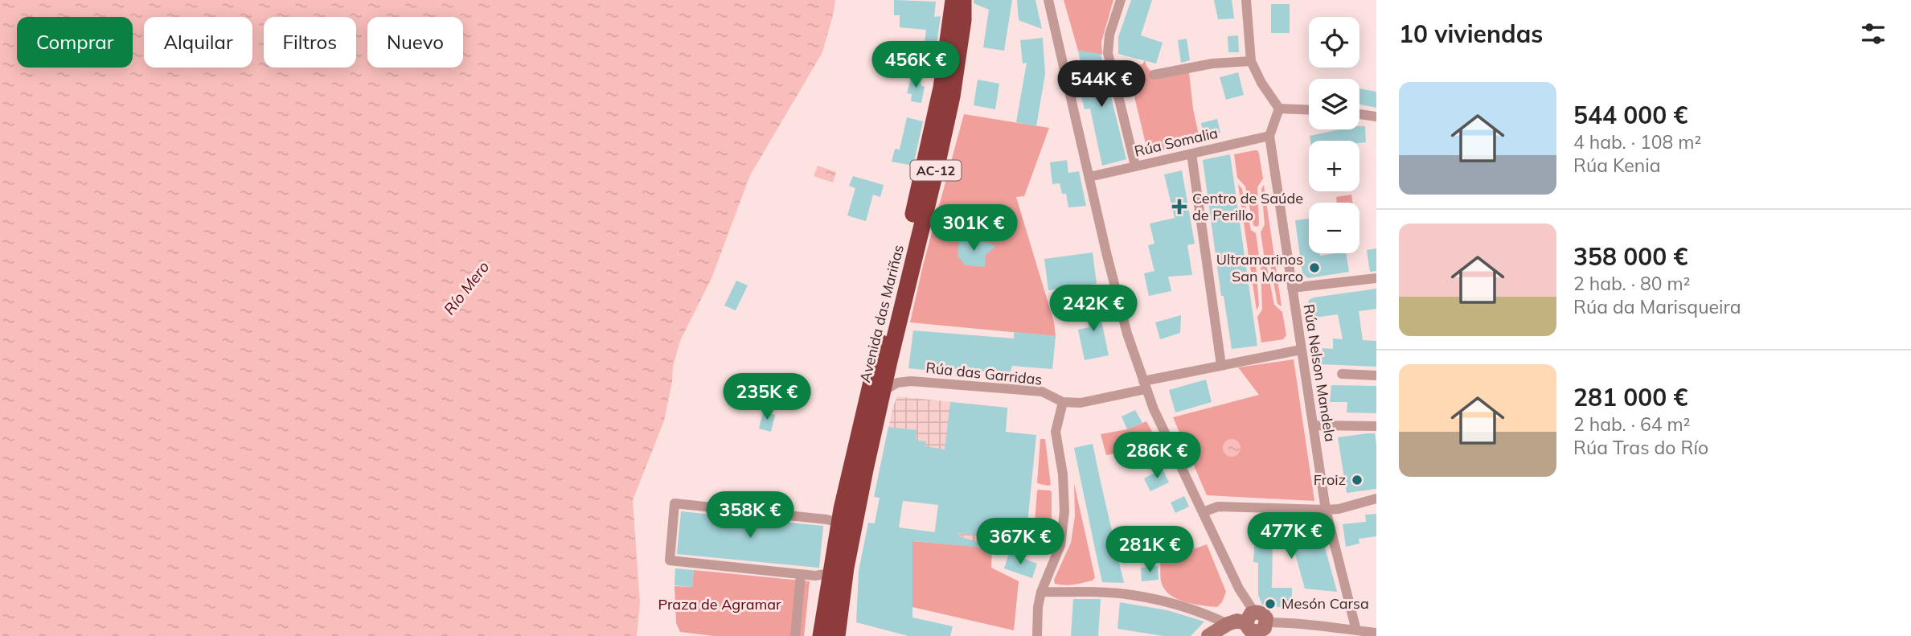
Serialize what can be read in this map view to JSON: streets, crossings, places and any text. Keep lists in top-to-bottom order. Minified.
{"streets":{"highway":["AC-12","Avenida das Mariñas"],"street":["Rúa Somalia","Rúa Nelson Mandela","Rúa das Garridas"]},"crossings":[["Rúa Somalia","Rúa Nelson Mandela"],["AC-12","Avenida das Mariñas"],["AC-12","Rúa das Garridas"],["Rúa Nelson Mandela","Rúa das Garridas"]],"water":["Río Mero"],"parks":["Praza de Agramar"],"places":{"health":["Centro de Saúde de Perillo"],"other":["Ultramarinos San Marco","Froiz","Mesón Carsa"]},"page":{"heading":"10 viviendas","map_buttons":["+","−"],"chip":["Comprar","Alquilar","Filtros","Nuevo"],"price":["456K €","544K €","301K €","242K €","235K €","286K €","358K €","477K €","367K €","281K €"],"list":[{"name":"544 000 €","note":"4 hab. · 108 m² · Rúa Kenia"},{"name":"358 000 €","note":"2 hab. · 80 m² · Rúa da Marisqueira"},{"name":"281 000 €","note":"2 hab. · 64 m² · Rúa Tras do Río"}]}}
